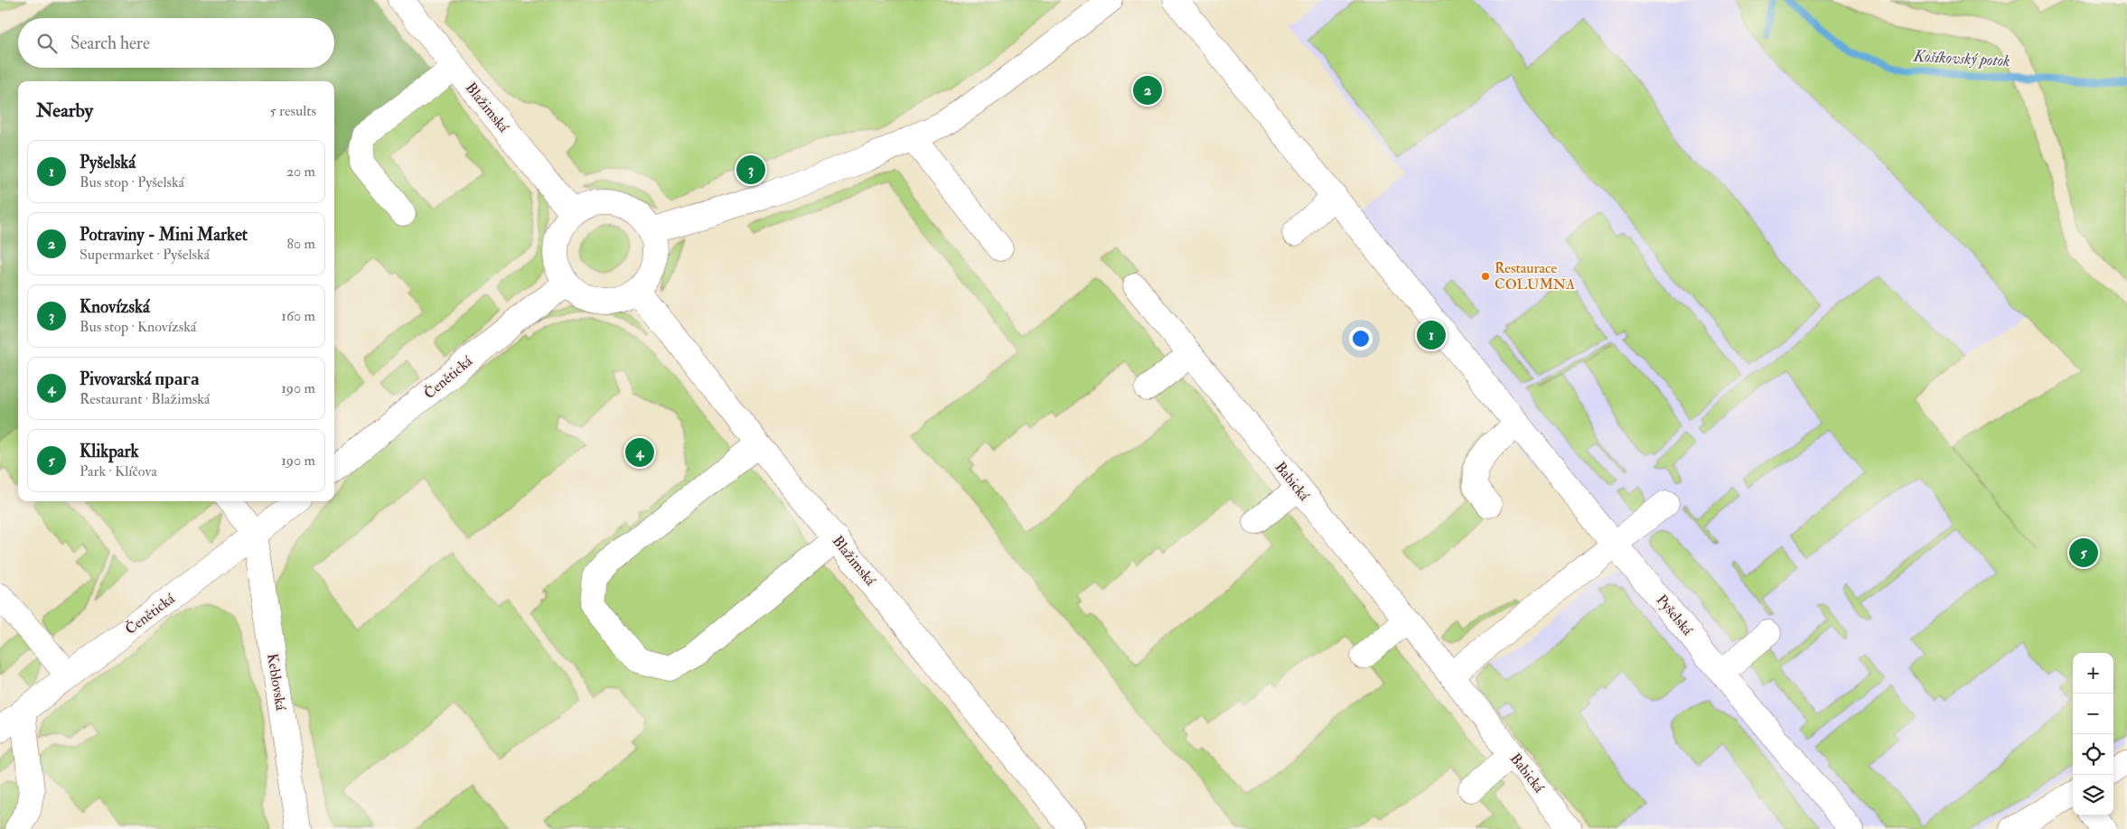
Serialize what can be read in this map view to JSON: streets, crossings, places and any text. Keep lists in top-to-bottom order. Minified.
{"streets":{"street":["Blažimská","Čenětická","Babická","Pyšelská","Keblovská"]},"crossings":[["Blažimská","Čenětická"],["Čenětická","Keblovská"]],"water":["Košíkovský potok"],"places":["Restaurace COLUMNA"],"page":{"search":"Search here","pins":["2","3","1","4","5"],"heading":["Nearby","5 results"],"list":[{"mark":"1","name":"Pyšelská","note":"Bus stop · Pyšelská","value":"20 m"},{"mark":"2","name":"Potraviny - Mini Market","note":"Supermarket · Pyšelská","value":"80 m"},{"mark":"3","name":"Knovízská","note":"Bus stop · Knovízská","value":"160 m"},{"mark":"4","name":"Pivovarská прага","note":"Restaurant · Blažimská","value":"190 m"},{"mark":"5","name":"Klikpark","note":"Park · Klíčova","value":"190 m"}],"map_buttons":["+","−"]}}
